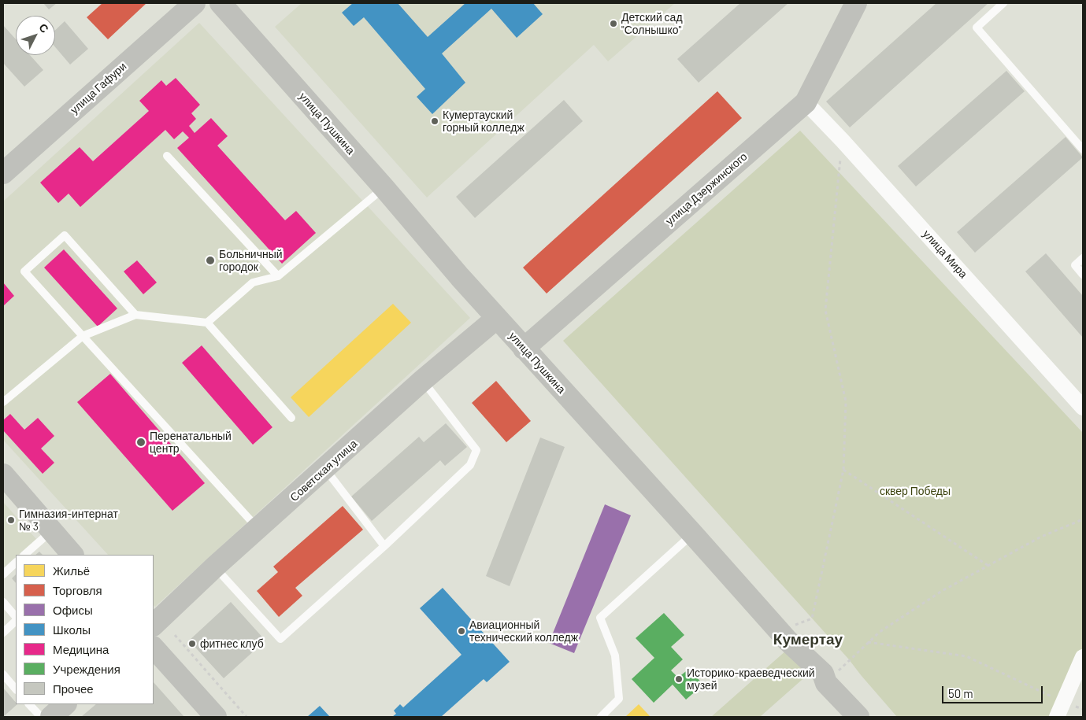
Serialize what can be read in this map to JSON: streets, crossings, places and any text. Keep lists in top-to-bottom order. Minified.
{"streets":{"street":["улица Гафури","улица Пушкина","улица Дзержинского","улица Мира","Советская улица"]},"crossings":[["улица Пушкина","улица Дзержинского"],["улица Пушкина","Советская улица"],["улица Дзержинского","улица Мира"]],"districts":["Кумертау"],"parks":["сквер Победы"],"places":["Детский сад \"Солнышко\"","Кумертауский горный колледж","Больничный городок","Перенатальный центр","Гимназия-интернат № 3","Авиационный технический колледж","фитнес клуб","Историко-краеведческий музей"],"legend":["Жильё","Торговля","Офисы","Школы","Медицина","Учреждения","Прочее"],"scale_bar":"50 m","north":"top right"}
